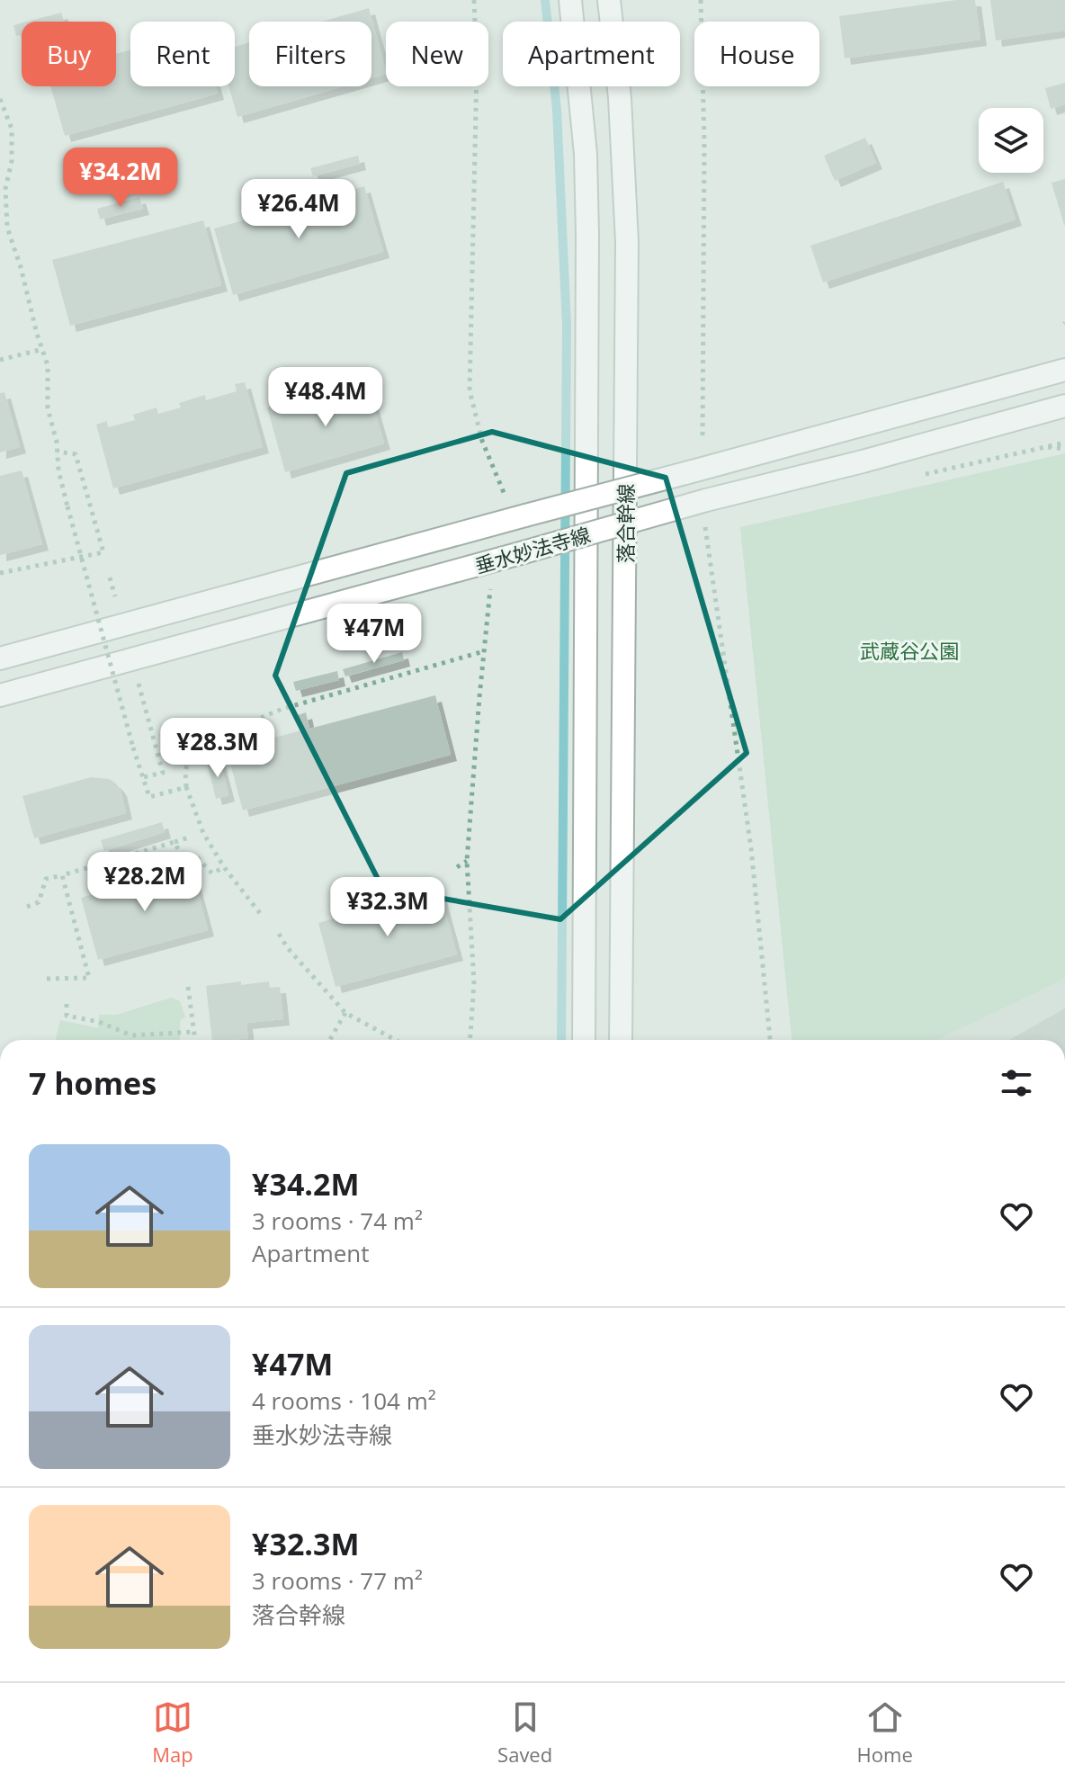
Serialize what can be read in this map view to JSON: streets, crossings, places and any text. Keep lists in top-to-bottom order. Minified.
{"streets":{"street":["落合幹線","垂水妙法寺線"]},"parks":["武蔵谷公園"],"page":{"chip":["Buy","Rent","Filters","New","Apartment","House"],"price":["¥34.2M","¥26.4M","¥48.4M","¥47M","¥28.3M","¥28.2M","¥32.3M"],"heading":"7 homes","list":[{"name":"¥34.2M","note":"3 rooms · 74 m² · Apartment"},{"name":"¥47M","note":"4 rooms · 104 m² · 垂水妙法寺線"},{"name":"¥32.3M","note":"3 rooms · 77 m² · 落合幹線"}],"tabs":["Map","Saved","Home"]}}
